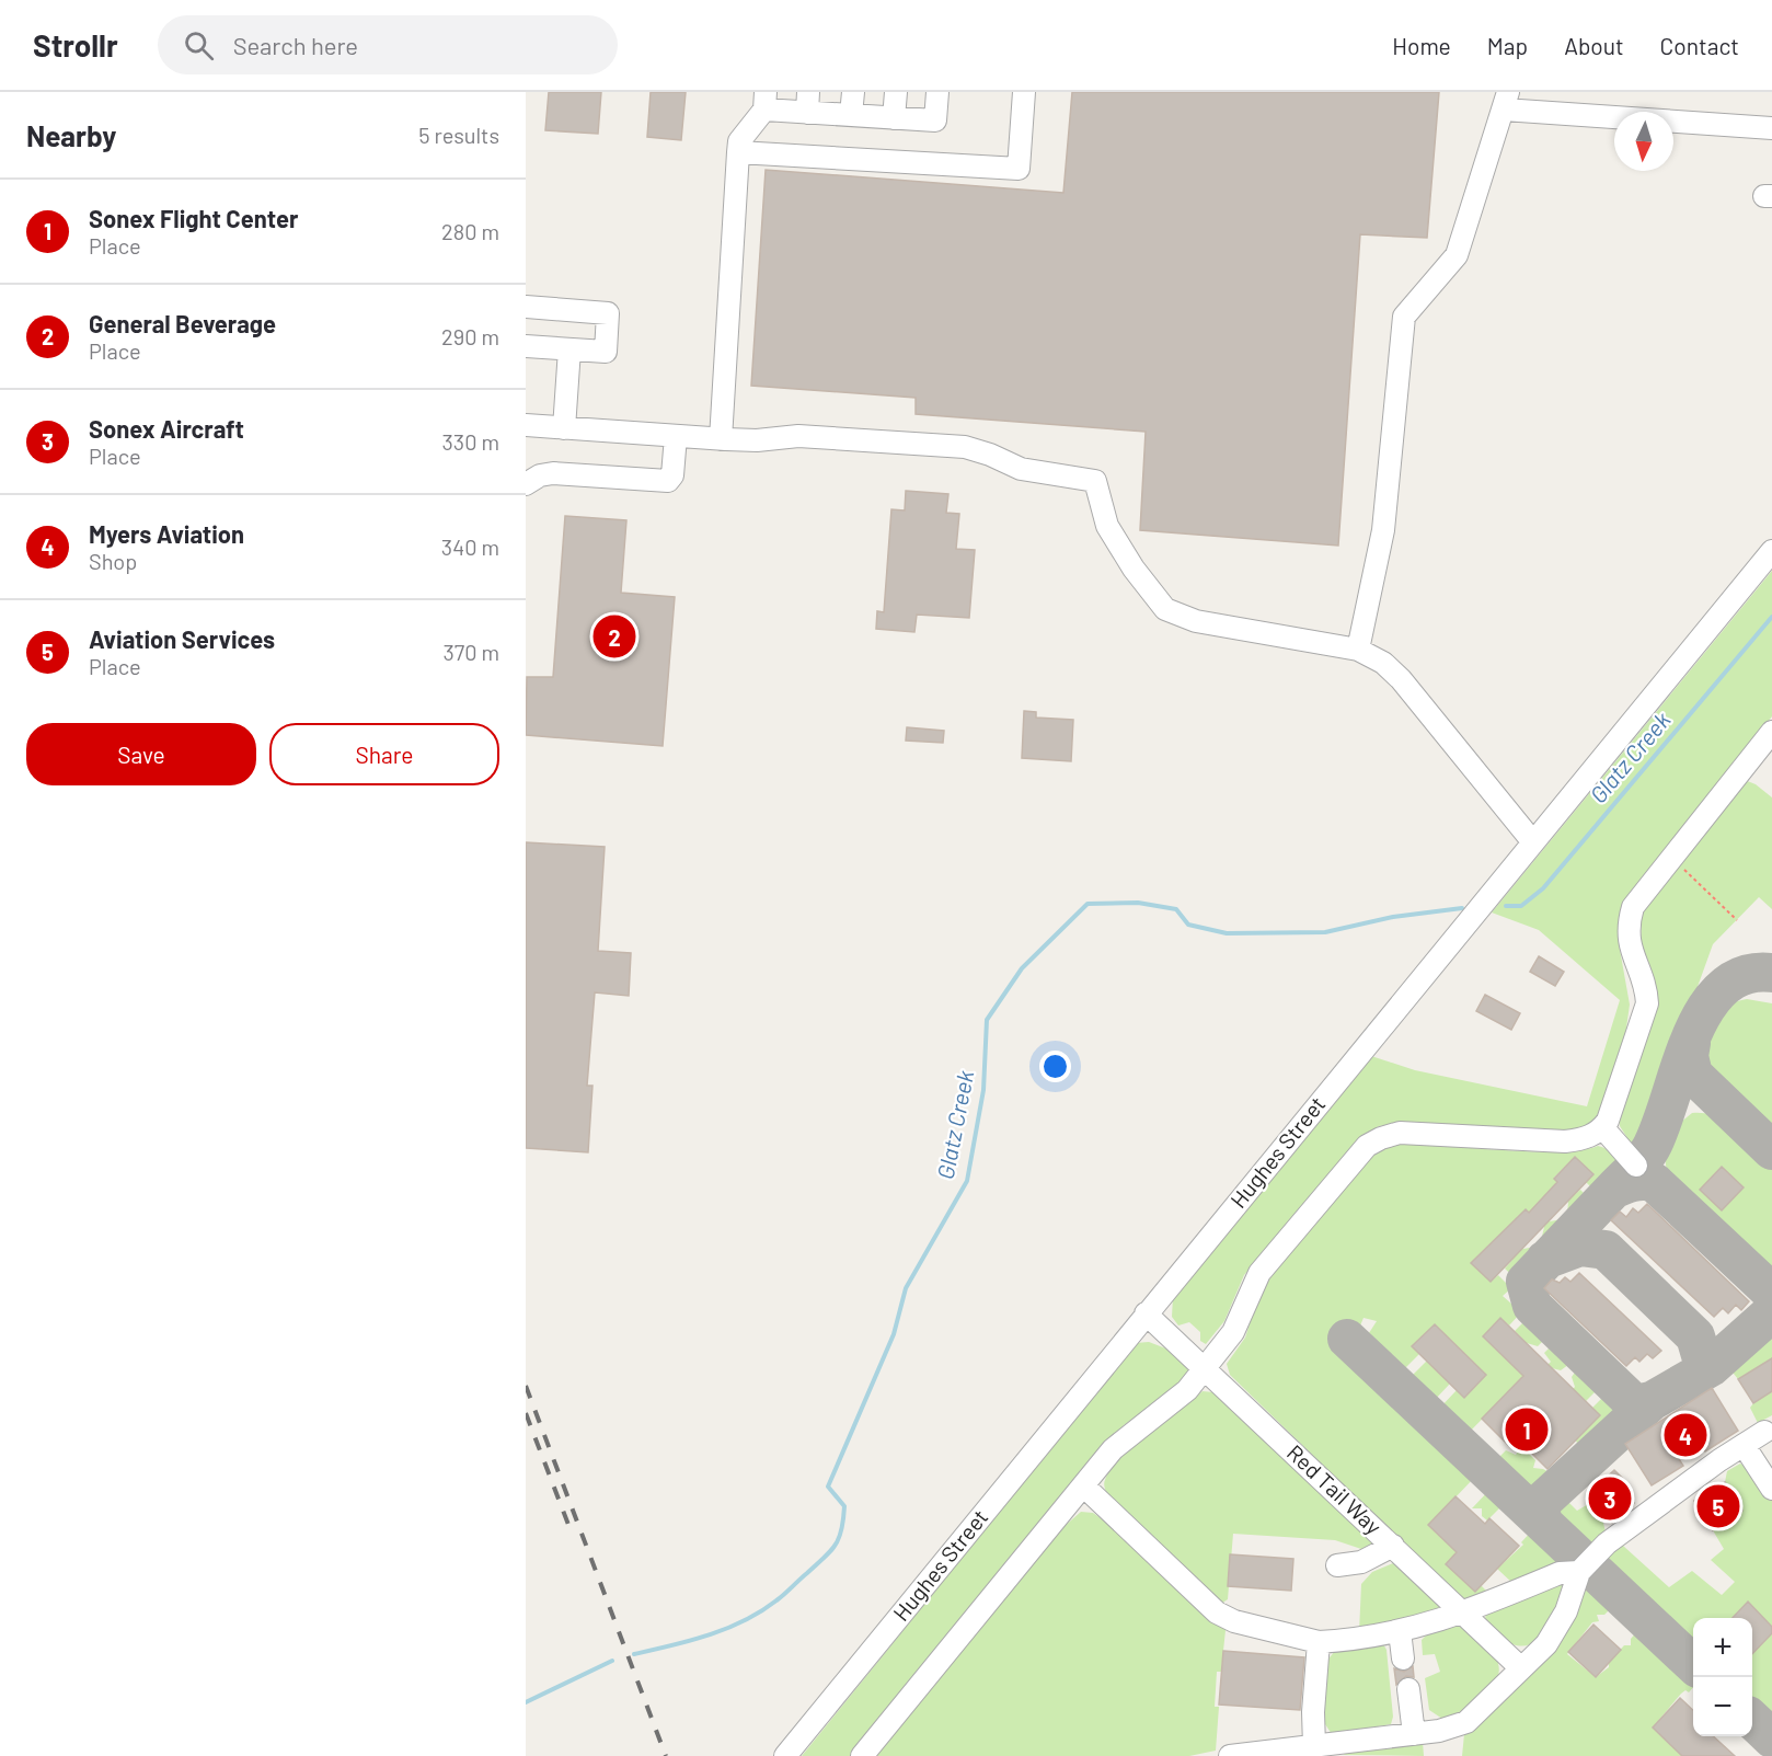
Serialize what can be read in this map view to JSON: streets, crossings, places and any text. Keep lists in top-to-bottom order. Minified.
{"streets":{"street":["Hughes Street","Red Tail Way"]},"crossings":[["Hughes Street","Red Tail Way"]],"water":["Glatz Creek"],"north":"bottom","page":{"header":"Strollr","search":"Search here","nav":["Home","Map","About","Contact"],"heading":["Nearby","5 results"],"list":[{"mark":"1","name":"Sonex Flight Center","note":"Place","value":"280 m"},{"mark":"2","name":"General Beverage","note":"Place","value":"290 m"},{"mark":"3","name":"Sonex Aircraft","note":"Place","value":"330 m"},{"mark":"4","name":"Myers Aviation","note":"Shop","value":"340 m"},{"mark":"5","name":"Aviation Services","note":"Place","value":"370 m"}],"pins":["2","1","4","3","5"],"buttons":["Save","Share"],"map_buttons":["+","−"]}}
